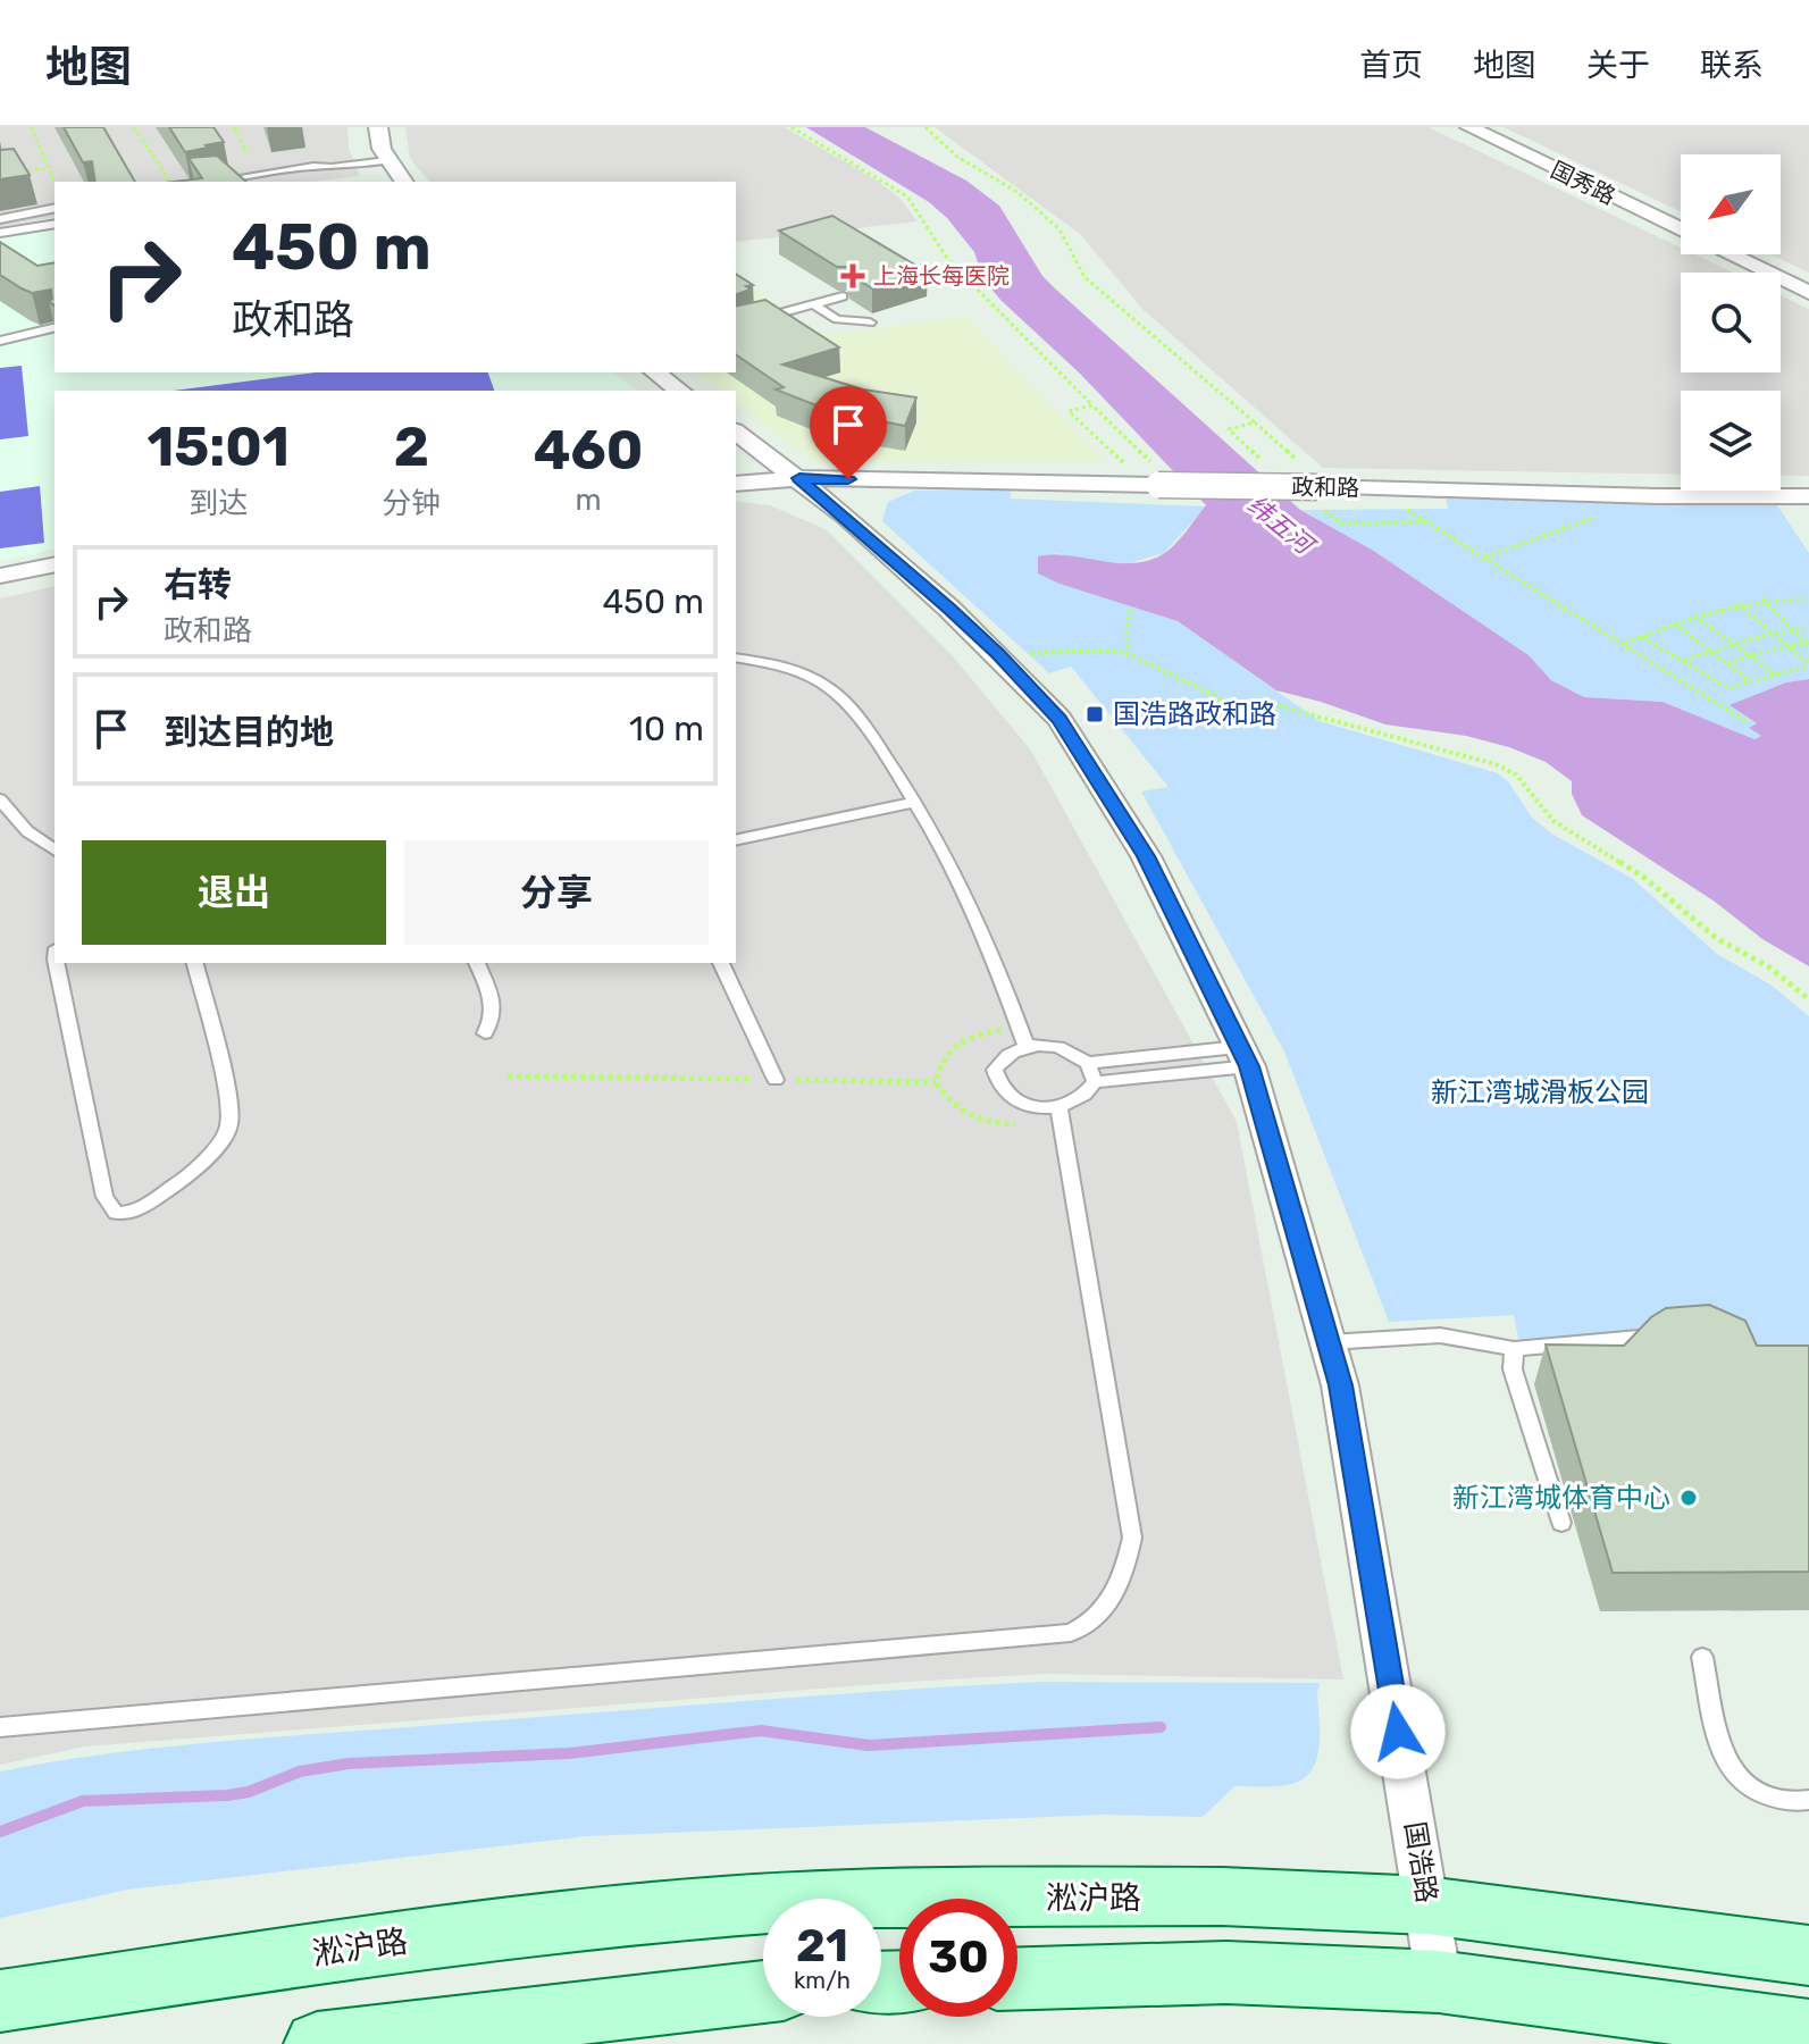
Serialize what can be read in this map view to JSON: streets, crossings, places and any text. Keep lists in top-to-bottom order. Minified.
{"streets":{"main road":["淞沪路"],"street":["国秀路","政和路","国浩路"]},"crossings":[["政和路","国浩路"],["国浩路","淞沪路"]],"water":["纬五河"],"parks":["新江湾城滑板公园"],"places":{"health":["上海长每医院"],"transit":["国浩路政和路"],"other":["新江湾城体育中心"]},"north":"bottom left","page":{"header":"地图","nav":["首页","地图","关于","联系"],"turn":["450 m","政和路"],"eta":["15:01","到达","2","分钟","460","m"],"list":[{"name":"右转","note":"政和路","value":"450 m"},{"name":"到达目的地","value":"10 m"}],"buttons":["退出","分享"],"speed":"21 km/h","limit":"30"}}
